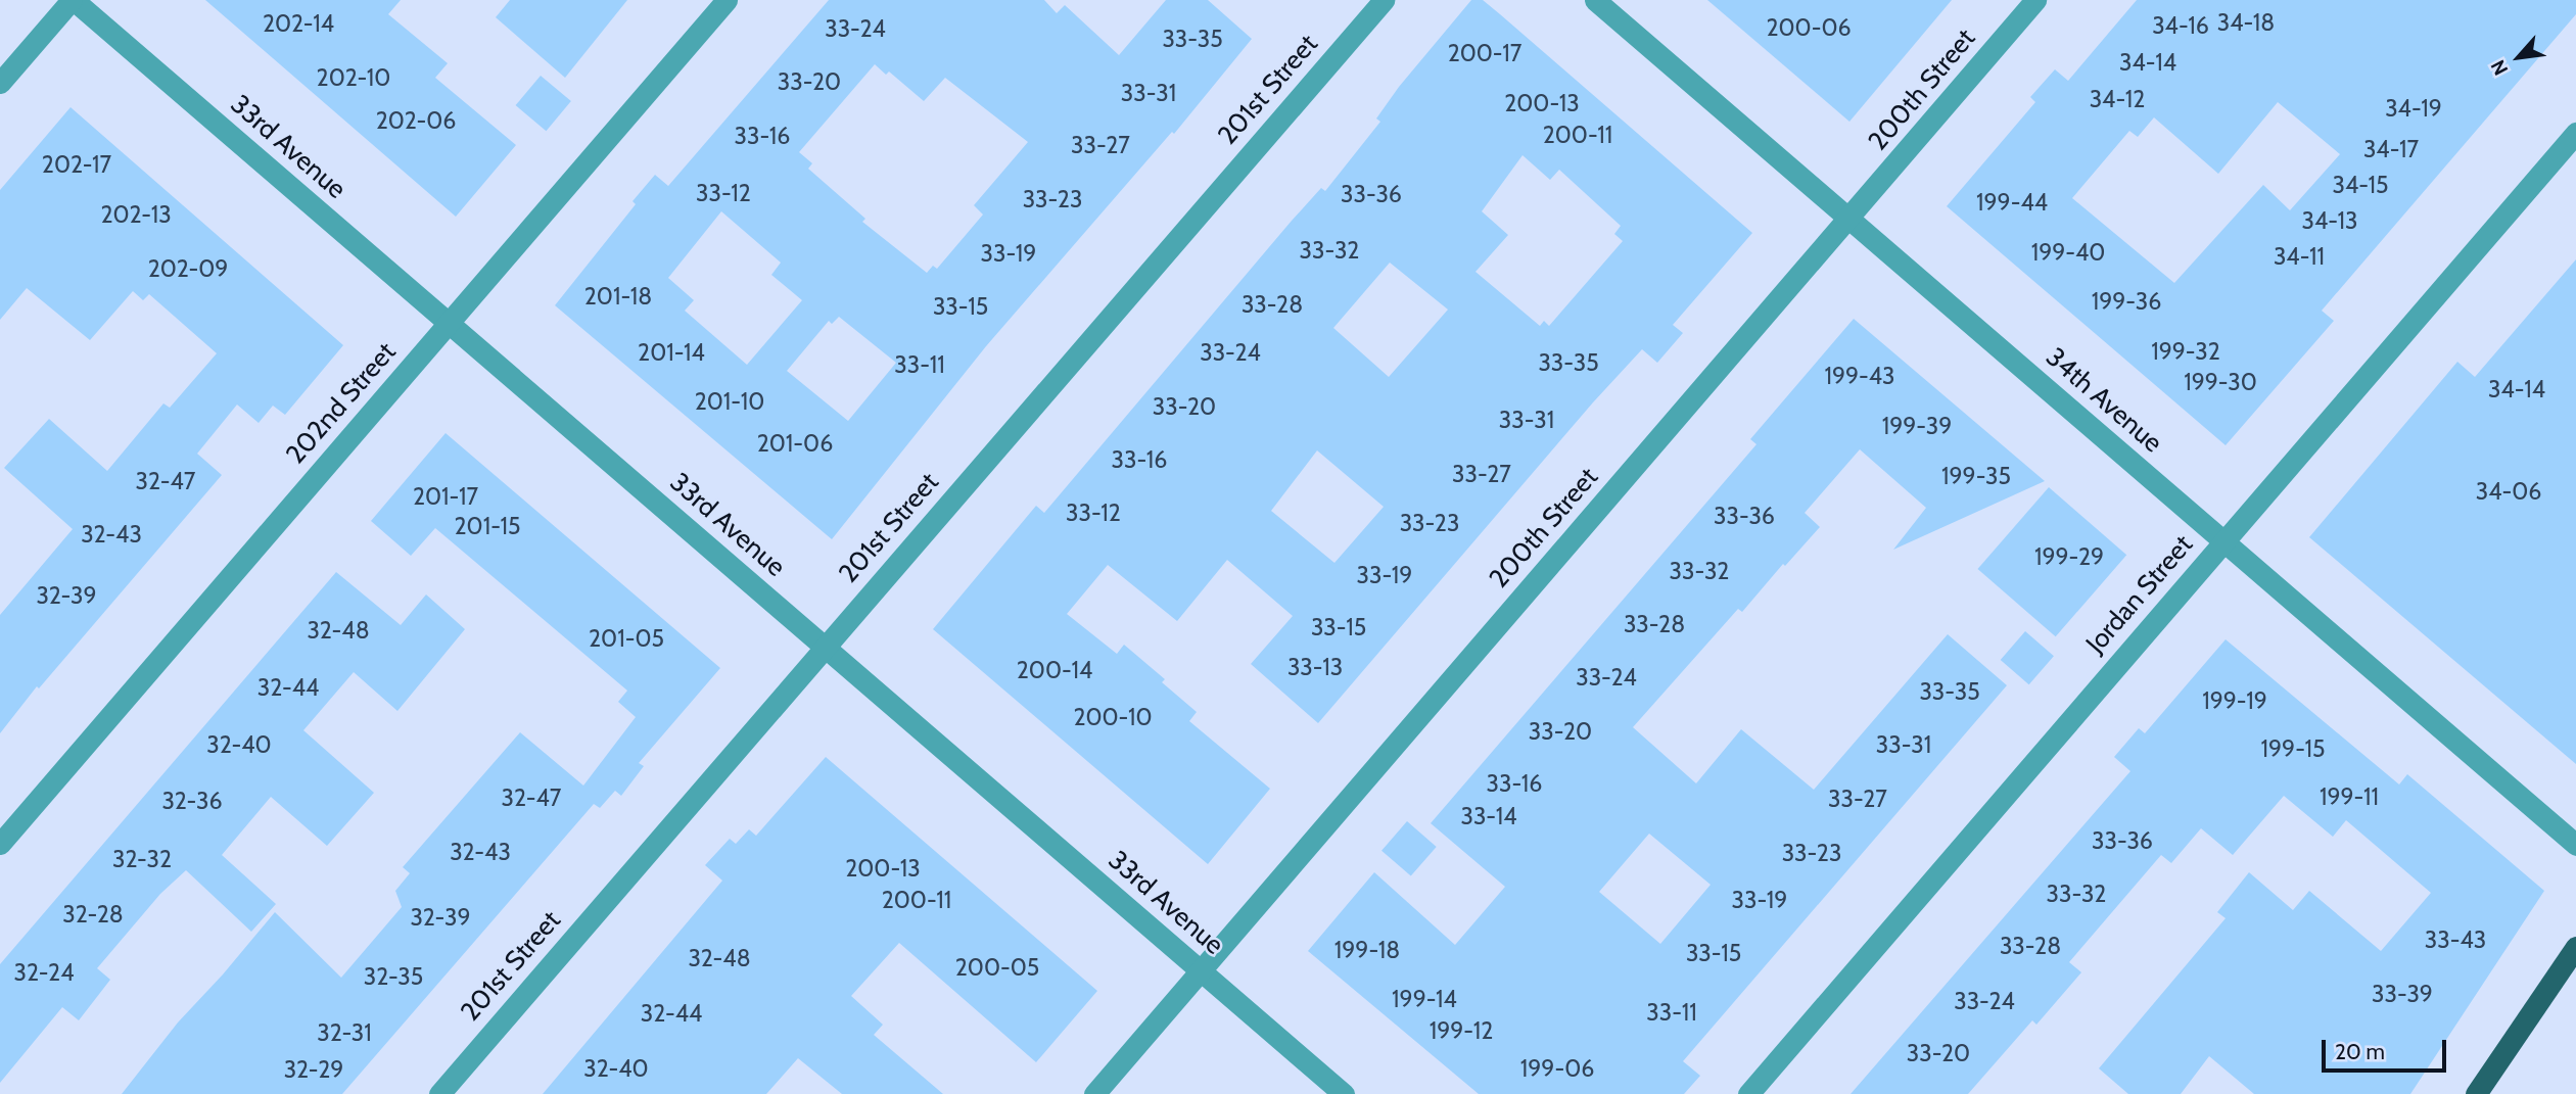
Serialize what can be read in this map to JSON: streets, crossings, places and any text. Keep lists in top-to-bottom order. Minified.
{"streets":{"street":["201st Street","200th Street","33rd Avenue","34th Avenue","202nd Street","Jordan Street"]},"crossings":[["201st Street","33rd Avenue"],["200th Street","33rd Avenue"],["200th Street","34th Avenue"],["33rd Avenue","202nd Street"],["34th Avenue","Jordan Street"]],"house_numbers":["34-18","202-14","34-16","200-06","33-24","33-35","200-17","34-14","202-10","33-20","33-31","34-12","200-13","34-19","202-06","200-11","33-16","33-27","34-17","202-17","34-15","33-12","33-36","33-23","199-44","202-13","34-13","33-32","199-40","33-19","34-11","202-09","201-18","199-36","33-28","33-15","199-32","201-14","33-24","33-35","33-11","199-43","199-30","34-14","201-10","33-20","33-31","199-39","201-06","33-16","33-27","199-35","32-47","34-06","201-17","33-12","33-36","33-23","201-15","32-43","199-29","33-32","33-19","32-39","33-28","33-15","32-48","201-05","33-13","200-14","33-24","32-44","33-35","199-19","200-10","33-20","32-40","33-31","199-15","33-16","199-11","32-47","33-27","32-36","33-14","33-36","32-43","33-23","32-32","200-13","33-32","200-11","33-19","32-28","32-39","33-43","33-28","199-18","33-15","32-48","200-05","32-24","32-35","33-39","199-14","33-24","33-11","32-44","199-12","32-31","33-20","32-40","199-06","32-29"],"scale_bar":"20 m","north":"bottom left"}
